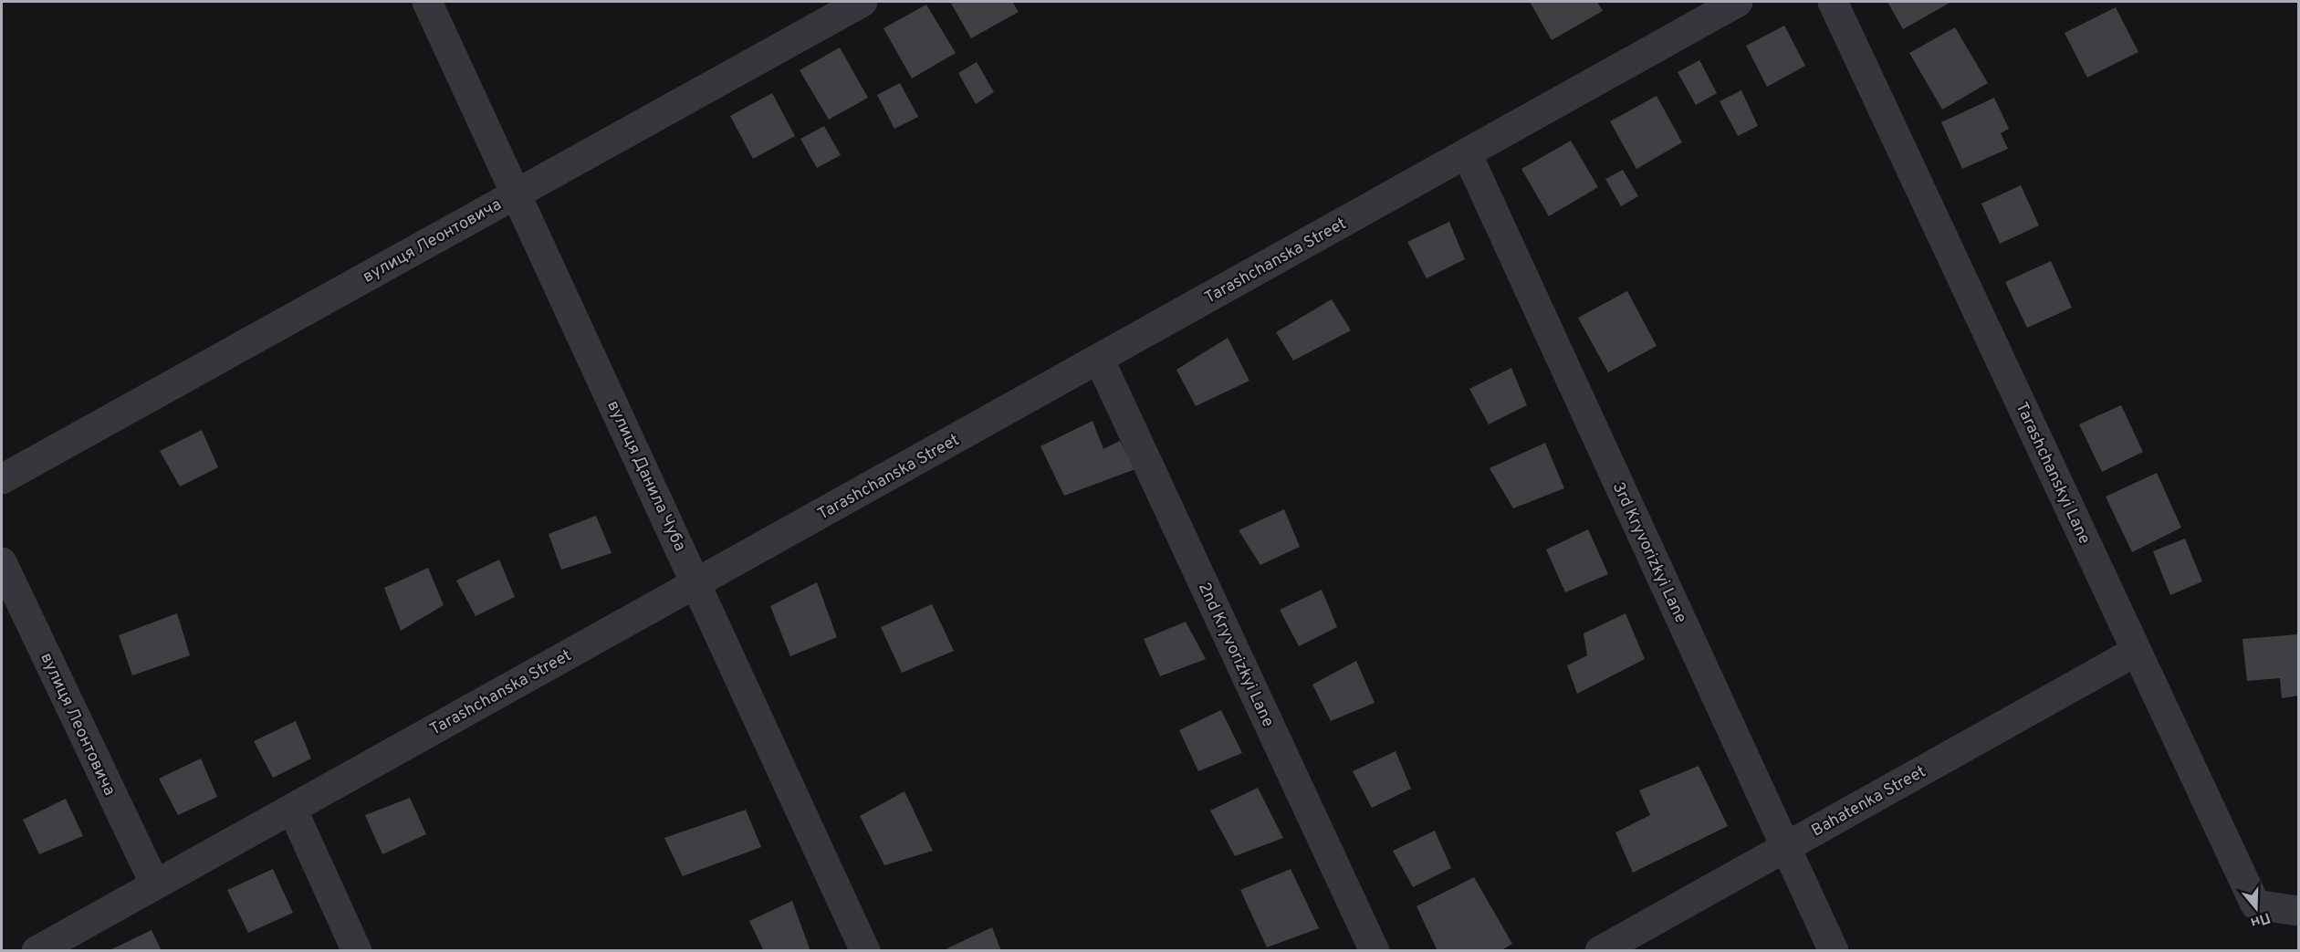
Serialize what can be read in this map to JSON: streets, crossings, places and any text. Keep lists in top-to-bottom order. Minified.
{"streets":{"street":["вулиця Леонтовича","Tarashchanska Street","Tarashchanskyi Lane","вулиця Данила Чуба","3rd Kryvorizkyi Lane","2nd Kryvorizkyi Lane","Bahatenka Street"]},"crossings":[["вулиця Леонтовича","Tarashchanska Street"],["вулиця Леонтовича","вулиця Данила Чуба"],["Tarashchanska Street","вулиця Данила Чуба"],["Tarashchanska Street","3rd Kryvorizkyi Lane"],["Tarashchanska Street","2nd Kryvorizkyi Lane"],["Tarashchanskyi Lane","Bahatenka Street"],["3rd Kryvorizkyi Lane","Bahatenka Street"]],"north":"bottom"}
